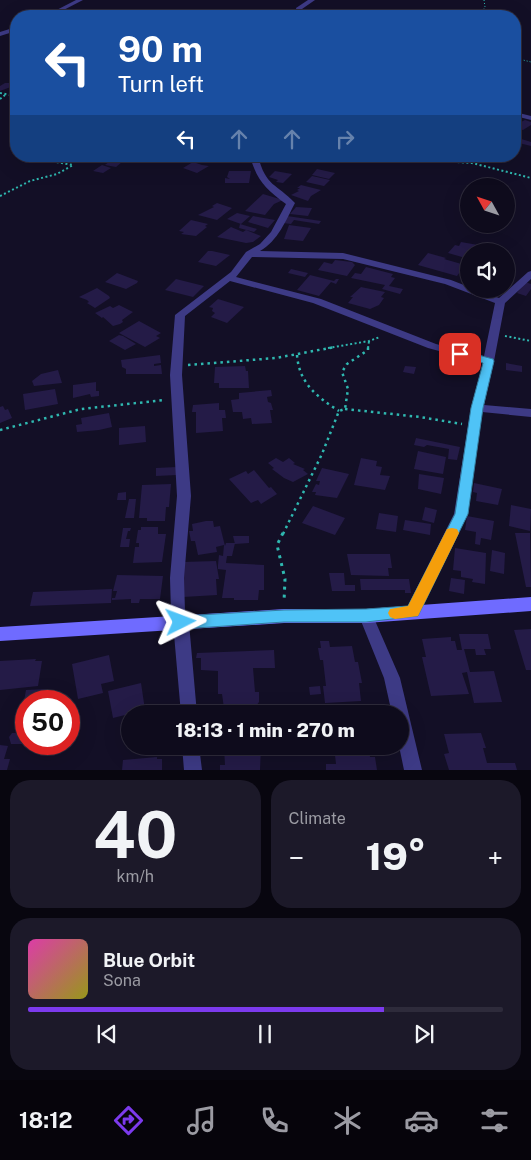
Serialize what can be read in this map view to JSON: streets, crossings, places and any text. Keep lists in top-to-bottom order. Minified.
{"north":"top left","page":{"turn":["90 m","Turn left"],"limit":"50","trip":"18:13 · 1 min · 270 m","tile":[["40","km/h"],"Climate"],"heat":["−","19°","+"],"song":["Blue Orbit","Sona"],"tabs":"18:12"}}
